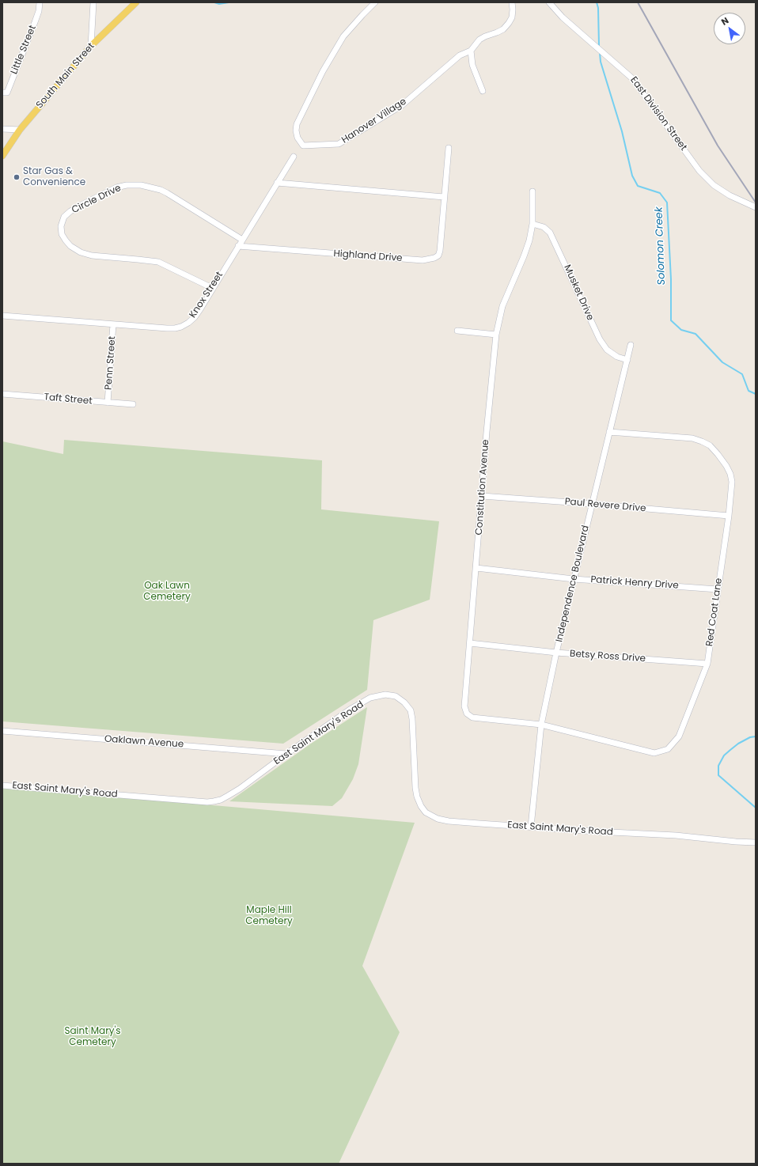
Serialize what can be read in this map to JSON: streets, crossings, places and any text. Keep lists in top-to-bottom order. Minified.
{"streets":{"main road":["South Main Street"],"street":["Little Street","East Division Street","Hanover Village","Circle Drive","Highland Drive","Musket Drive","Knox Street","Penn Street","Taft Street","Constitution Avenue","Paul Revere Drive","Patrick Henry Drive","Independence Boulevard","Red Coat Lane","Betsy Ross Drive","East Saint Mary's Road","Oaklawn Avenue"]},"crossings":[["Circle Drive","Knox Street"],["Highland Drive","Knox Street"],["Musket Drive","Constitution Avenue"],["Musket Drive","Independence Boulevard"],["Knox Street","Penn Street"],["Penn Street","Taft Street"],["Constitution Avenue","Paul Revere Drive"],["Constitution Avenue","Patrick Henry Drive"],["Constitution Avenue","Independence Boulevard"],["Constitution Avenue","Red Coat Lane"],["Constitution Avenue","Betsy Ross Drive"],["Paul Revere Drive","Independence Boulevard"],["Paul Revere Drive","Red Coat Lane"],["Patrick Henry Drive","Independence Boulevard"],["Patrick Henry Drive","Red Coat Lane"],["Independence Boulevard","Red Coat Lane"],["Independence Boulevard","Betsy Ross Drive"],["Independence Boulevard","East Saint Mary's Road"],["Red Coat Lane","Betsy Ross Drive"],["East Saint Mary's Road","Oaklawn Avenue"]],"water":["Solomon Creek"],"parks":["Oak Lawn Cemetery","Maple Hill Cemetery","Saint Mary's Cemetery"],"places":["Star Gas & Convenience"],"north":"top left"}
